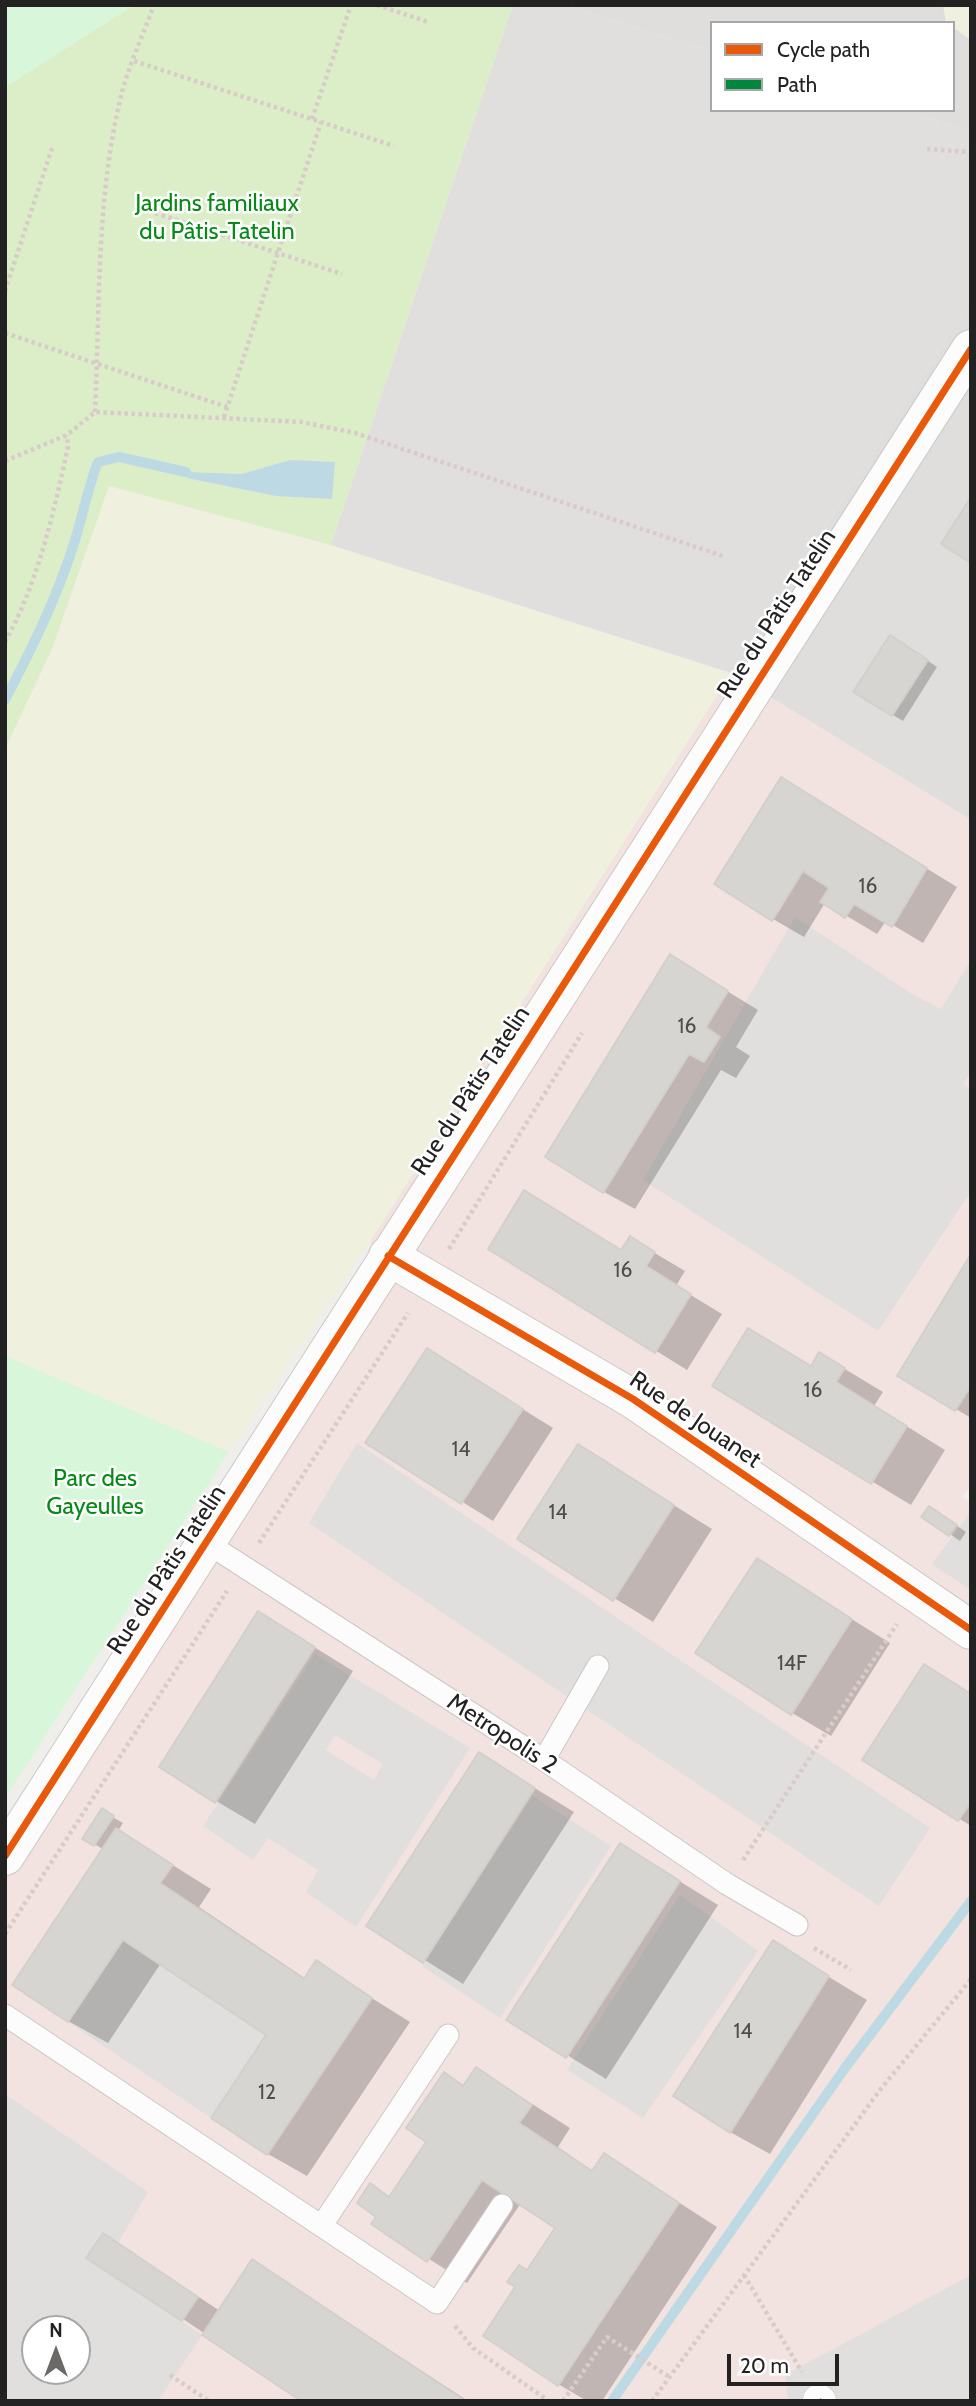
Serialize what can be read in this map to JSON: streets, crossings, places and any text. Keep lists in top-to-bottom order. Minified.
{"streets":{"street":["Rue du Pâtis Tatelin","Rue de Jouanet"],"lane":["Metropolis 2"]},"crossings":[["Rue du Pâtis Tatelin","Rue de Jouanet"],["Rue du Pâtis Tatelin","Metropolis 2"]],"parks":["Jardins familiaux du Pâtis-Tatelin","Parc des Gayeulles"],"house_numbers":["16","16","16","16","14","14","14F","14","12"],"legend":["Cycle path","Path"],"scale_bar":"20 m","north":"top"}
